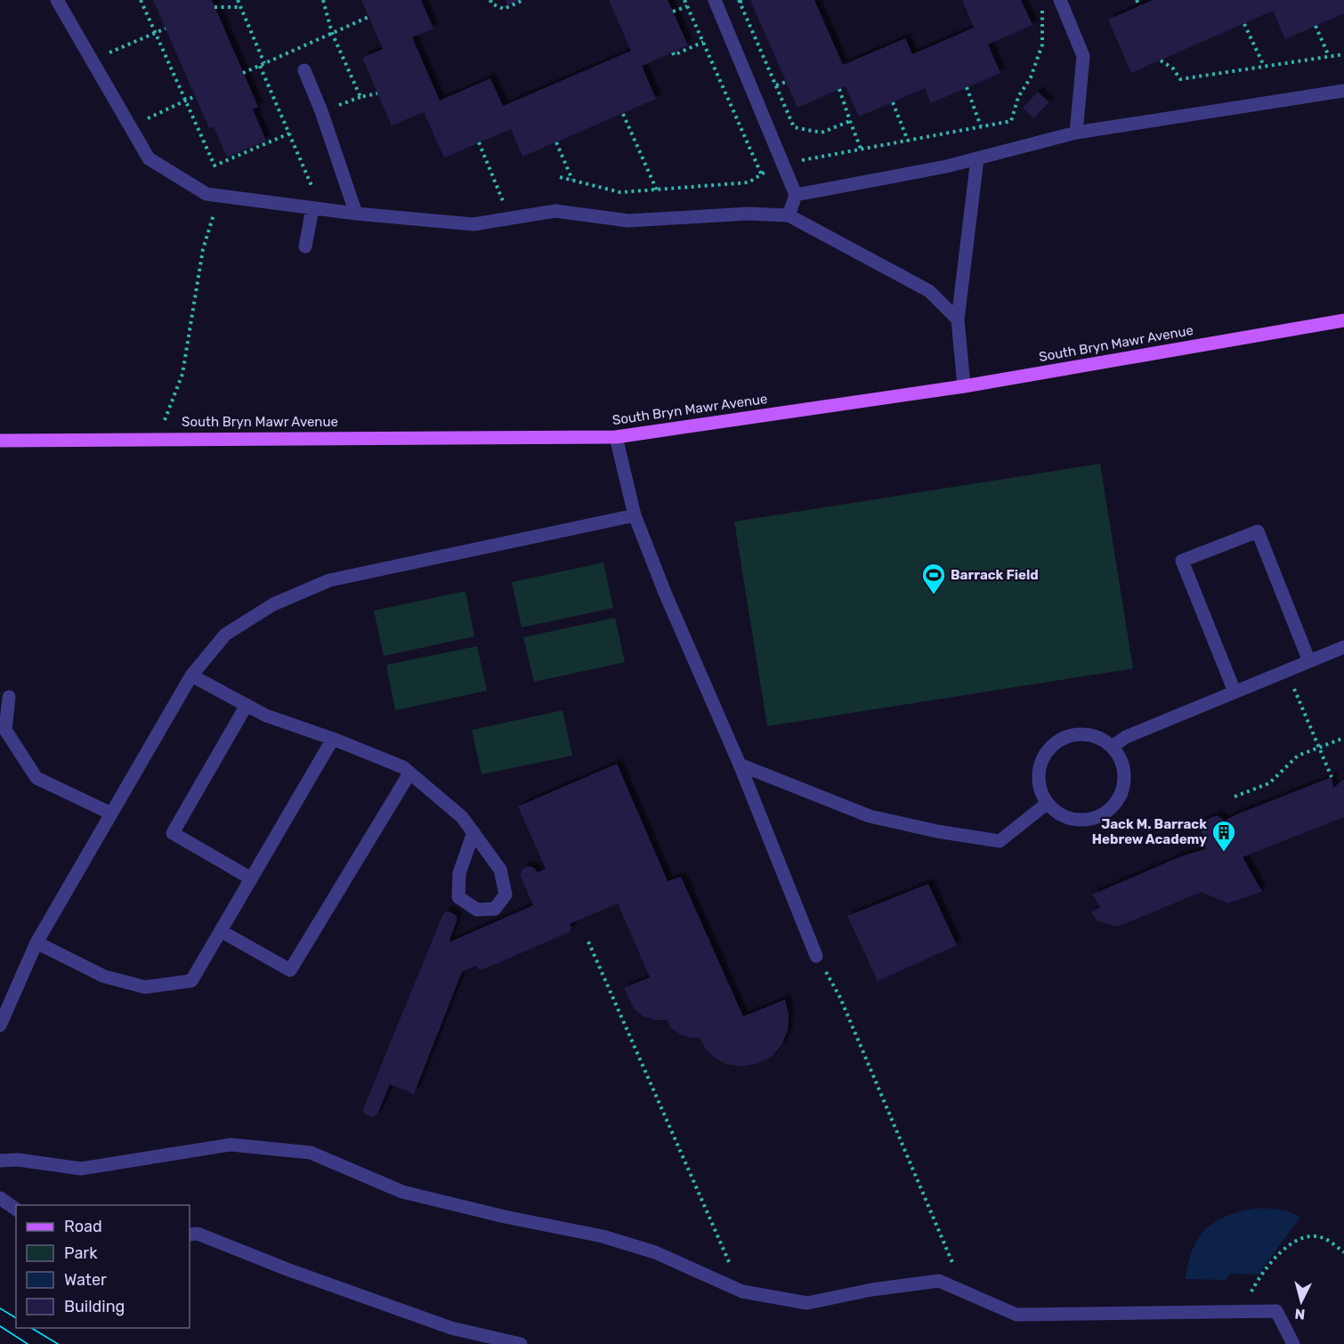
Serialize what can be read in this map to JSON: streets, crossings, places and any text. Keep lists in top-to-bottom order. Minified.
{"streets":{"main road":["South Bryn Mawr Avenue"]},"places":{"sports":["Barrack Field"],"building":["Jack M. Barrack Hebrew Academy"]},"legend":["Road","Park","Water","Building"],"north":"bottom"}
